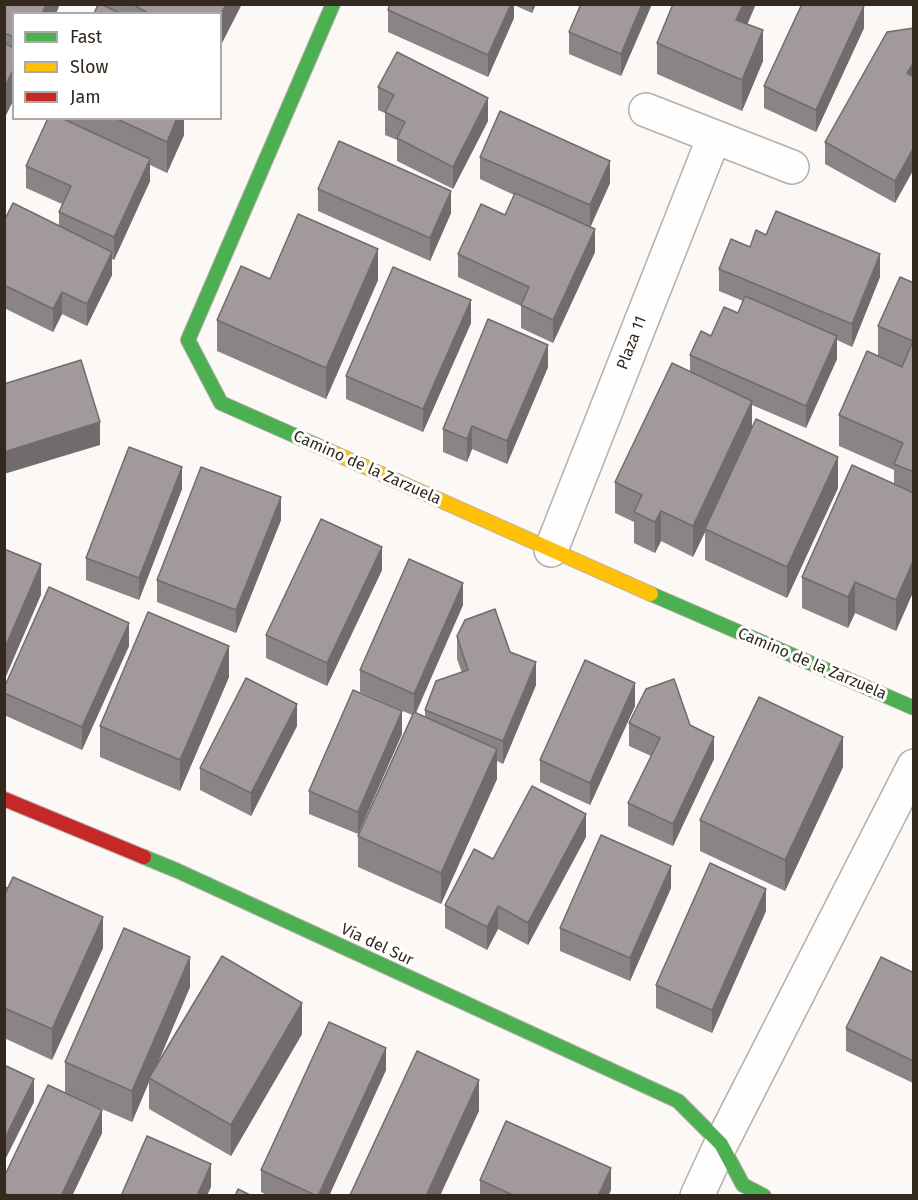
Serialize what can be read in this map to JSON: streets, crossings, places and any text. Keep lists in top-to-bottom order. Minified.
{"streets":{"street":["Plaza 11","Camino de la Zarzuela","Vía del Sur"]},"crossings":[["Plaza 11","Camino de la Zarzuela"]],"legend":["Fast","Slow","Jam"]}
